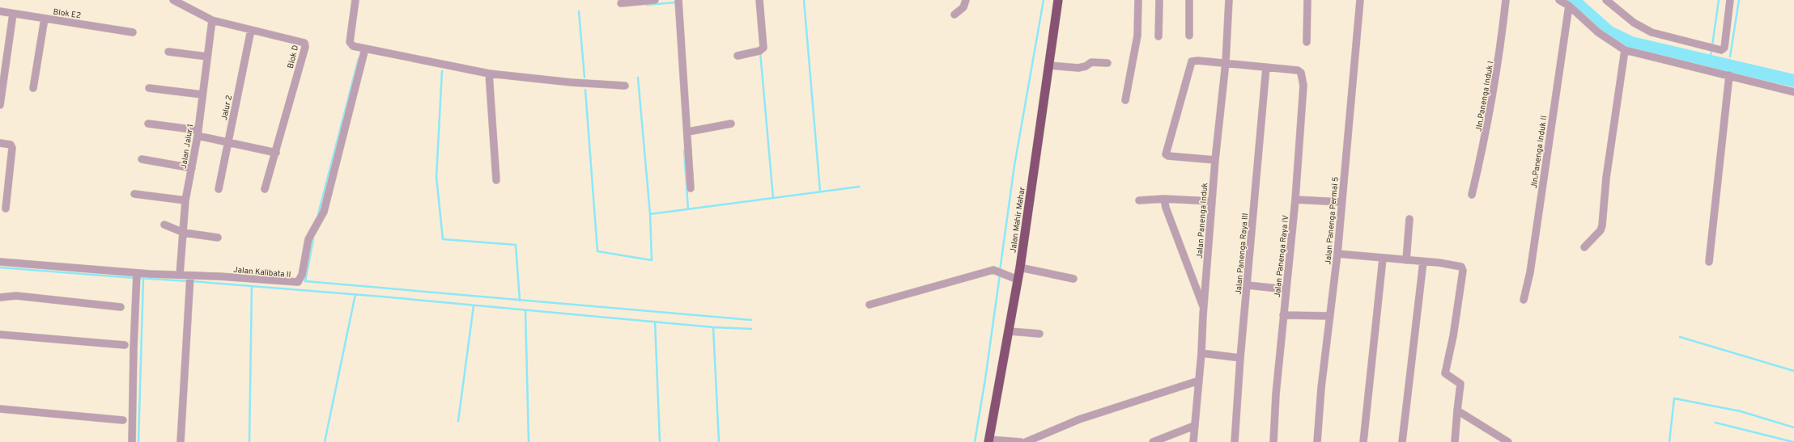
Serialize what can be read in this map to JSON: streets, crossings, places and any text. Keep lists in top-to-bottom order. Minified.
{"streets":{"highway":["Jalan Mahir Mahar"],"street":["Blok E2","Blok D","Jln.Panenga Induk I","Jalur 2","Jalan Jalur 1","Jln.Panenga Induk II","Jalan Panenga Induk","Jalan Panenga Permai 5","Jalan Panenga Raya III","Jalan Panenga Raya IV","Jalan Kalibata II"]},"crossings":[["Blok D","Jalur 2"],["Blok D","Jalan Jalur 1"],["Jalan Jalur 1","Jalan Kalibata II"],["Jalan Panenga Raya III","Jalan Panenga Raya IV"]]}
